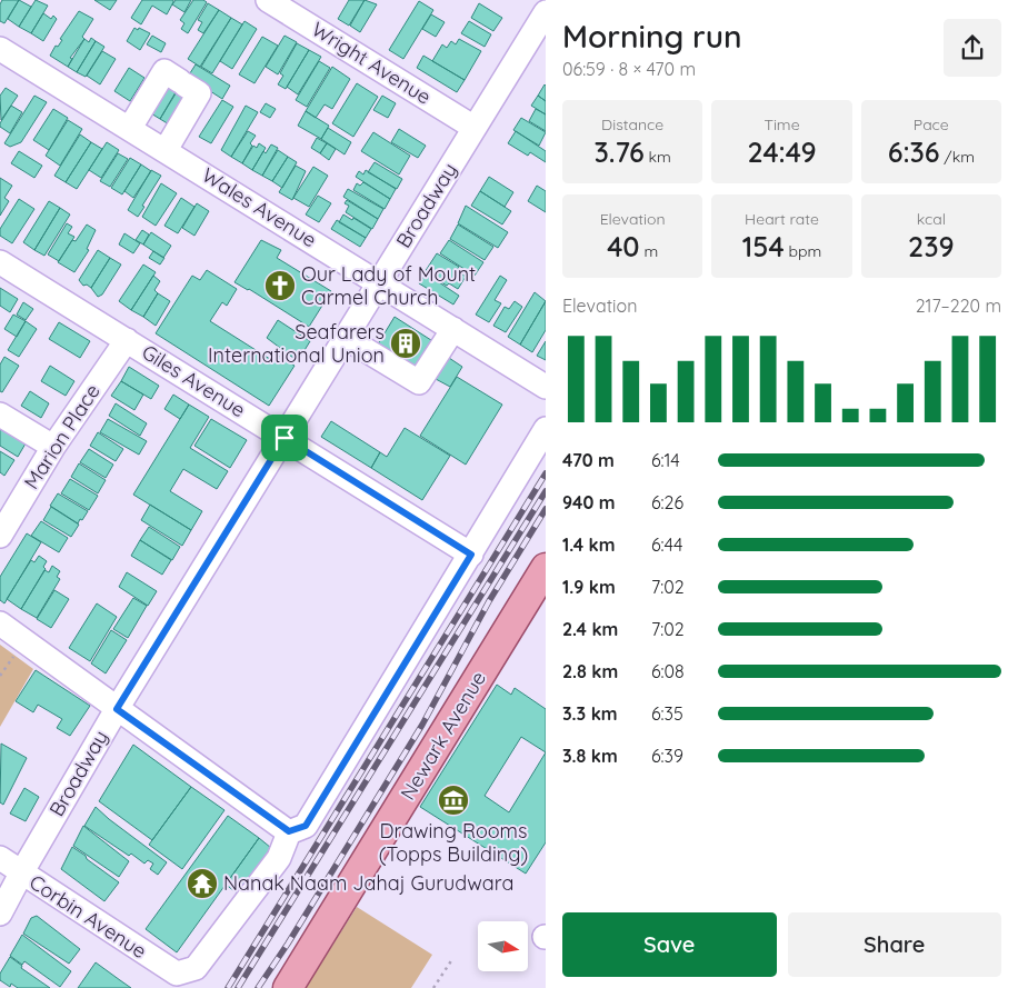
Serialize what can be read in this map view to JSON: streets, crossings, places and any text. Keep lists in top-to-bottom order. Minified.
{"streets":{"main road":["Newark Avenue"],"street":["Wright Avenue","Broadway","Wales Avenue","Giles Avenue","Marion Place","Corbin Avenue"]},"crossings":[["Wright Avenue","Broadway"],["Broadway","Wales Avenue"],["Broadway","Giles Avenue"],["Broadway","Corbin Avenue"],["Giles Avenue","Marion Place"]],"places":{"church":["Our Lady of Mount Carmel Church"],"building":["Seafarers International Union"],"museum":["Drawing Rooms (Topps Building)"],"temple":["Nanak Naam Jahaj Gurudwara"]},"north":"right","page":{"heading":["Morning run","06:59 · 8 × 470 m"],"stats":[["Distance","3.76 km"],["Time","24:49"],["Pace","6:36 /km"],["Elevation","40 m"],["Heart rate","154 bpm"],["kcal","239"]],"chart":["Elevation","217–220 m"],"list":[{"name":"470 m","note":"6:14"},{"name":"940 m","note":"6:26"},{"name":"1.4 km","note":"6:44"},{"name":"1.9 km","note":"7:02"},{"name":"2.4 km","note":"7:02"},{"name":"2.8 km","note":"6:08"},{"name":"3.3 km","note":"6:35"},{"name":"3.8 km","note":"6:39"}],"buttons":["Save","Share"]}}
